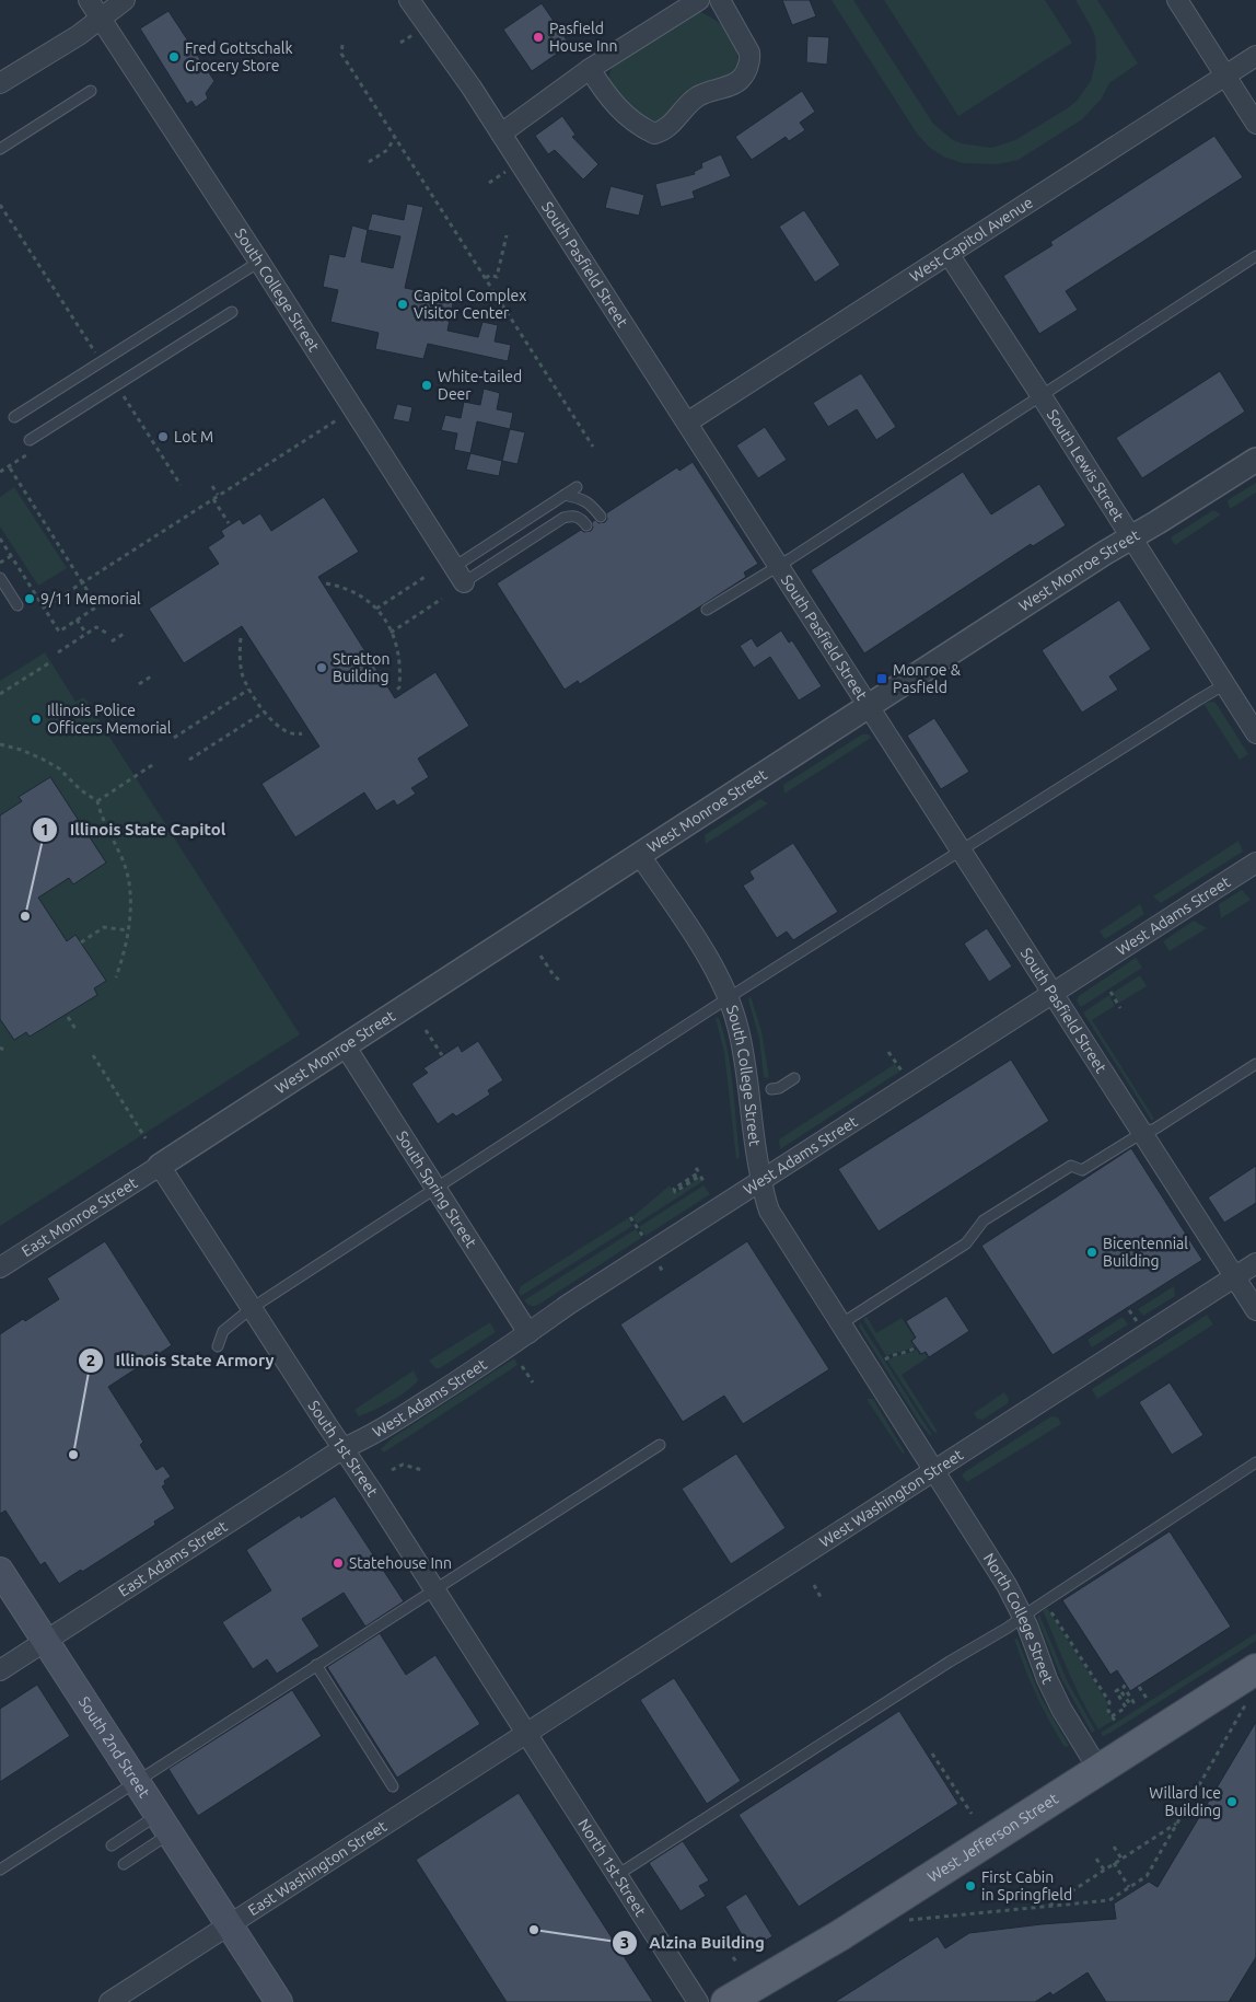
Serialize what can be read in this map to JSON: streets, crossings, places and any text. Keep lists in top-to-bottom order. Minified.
{"streets":{"main road":["South 2nd Street","West Jefferson Street"],"street":["West Capitol Avenue","South Pasfield Street","South College Street","South Lewis Street","West Monroe Street","West Adams Street","South Spring Street","East Monroe Street","South 1st Street","West Washington Street","East Adams Street","North College Street","East Washington Street","North 1st Street"]},"crossings":[["West Capitol Avenue","South Pasfield Street"],["West Capitol Avenue","South Lewis Street"],["South Pasfield Street","West Monroe Street"],["South Pasfield Street","West Adams Street"],["South Pasfield Street","West Washington Street"],["South College Street","West Monroe Street"],["South College Street","West Adams Street"],["South College Street","West Washington Street"],["South College Street","North College Street"],["South Lewis Street","West Monroe Street"],["West Monroe Street","South Spring Street"],["West Monroe Street","East Monroe Street"],["West Monroe Street","South 1st Street"],["West Adams Street","South Spring Street"],["West Adams Street","South 1st Street"],["West Adams Street","East Adams Street"],["East Monroe Street","South 1st Street"],["South 1st Street","West Washington Street"],["South 1st Street","East Adams Street"],["South 1st Street","East Washington Street"],["South 1st Street","North 1st Street"],["West Washington Street","North College Street"],["West Washington Street","East Washington Street"],["West Washington Street","North 1st Street"],["East Adams Street","South 2nd Street"],["North College Street","West Jefferson Street"],["South 2nd Street","East Washington Street"],["East Washington Street","North 1st Street"]],"places":{"other":["Pasfield House Inn","Fred Gottschalk Grocery Store","Capitol Complex Visitor Center","White-tailed Deer","Lot M","9/11 Memorial","Stratton Building","Illinois Police Officers Memorial","Illinois State Capitol","Bicentennial Building","Illinois State Armory","Statehouse Inn","Willard Ice Building","First Cabin in Springfield","Alzina Building"],"transit":["Monroe & Pasfield"]}}
